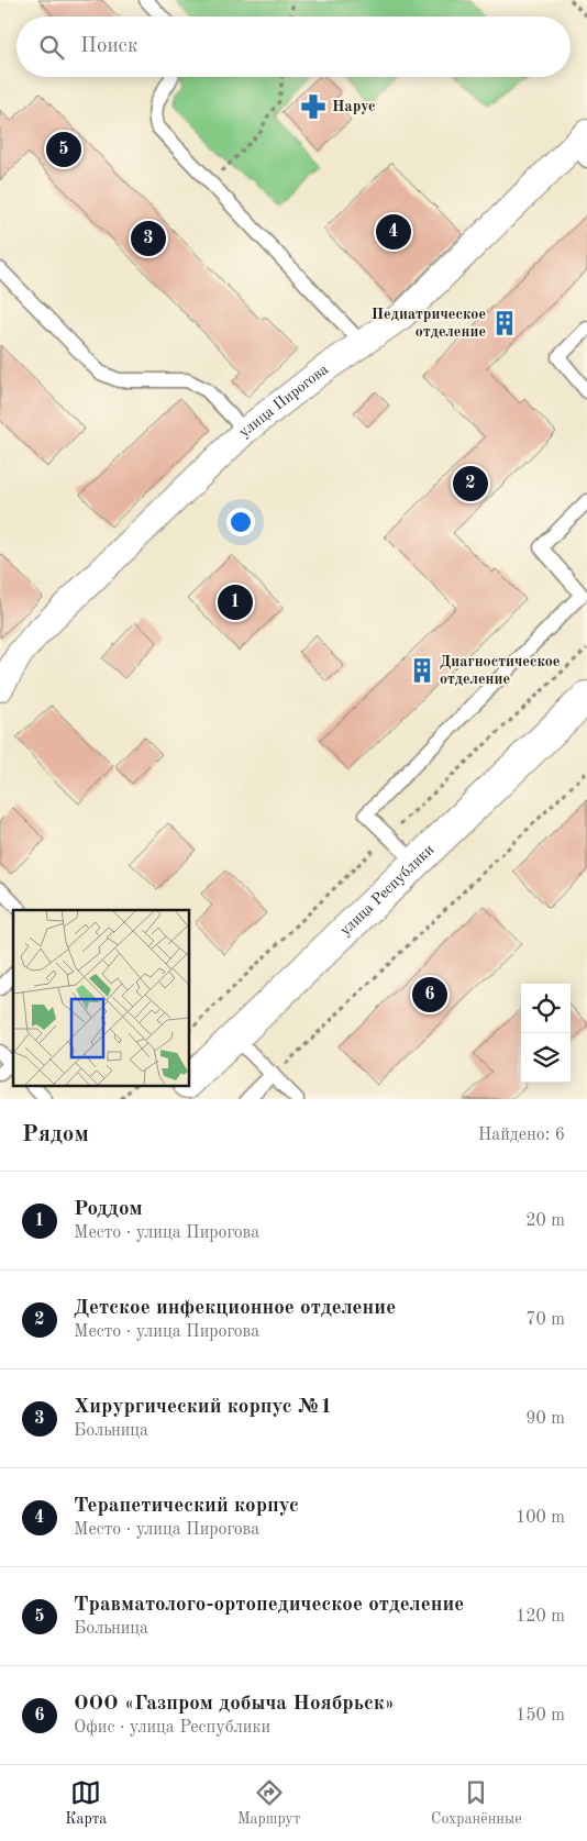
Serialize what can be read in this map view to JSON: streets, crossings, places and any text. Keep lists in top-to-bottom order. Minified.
{"streets":{"street":["улица Пирогова","улица Республики"]},"places":{"pharmacy":["Нарус"],"building":["Педиатрическое отделение","Диагностическое отделение"]},"page":{"search":"Поиск","pins":["5","4","3","2","1","6"],"heading":["Рядом","Найдено: 6"],"list":[{"mark":"1","name":"Роддом","note":"Место · улица Пирогова","value":"20 m"},{"mark":"2","name":"Детское инфекционное отделение","note":"Место · улица Пирогова","value":"70 m"},{"mark":"3","name":"Хирургический корпус №1","note":"Больница","value":"90 m"},{"mark":"4","name":"Терапетический корпус","note":"Место · улица Пирогова","value":"100 m"},{"mark":"5","name":"Травматолого-ортопедическое отделение","note":"Больница","value":"120 m"},{"mark":"6","name":"ООО «Газпром добыча Ноябрьск»","note":"Офис · улица Республики","value":"150 m"}],"nav":["Карта","Маршрут","Сохранённые"]}}
